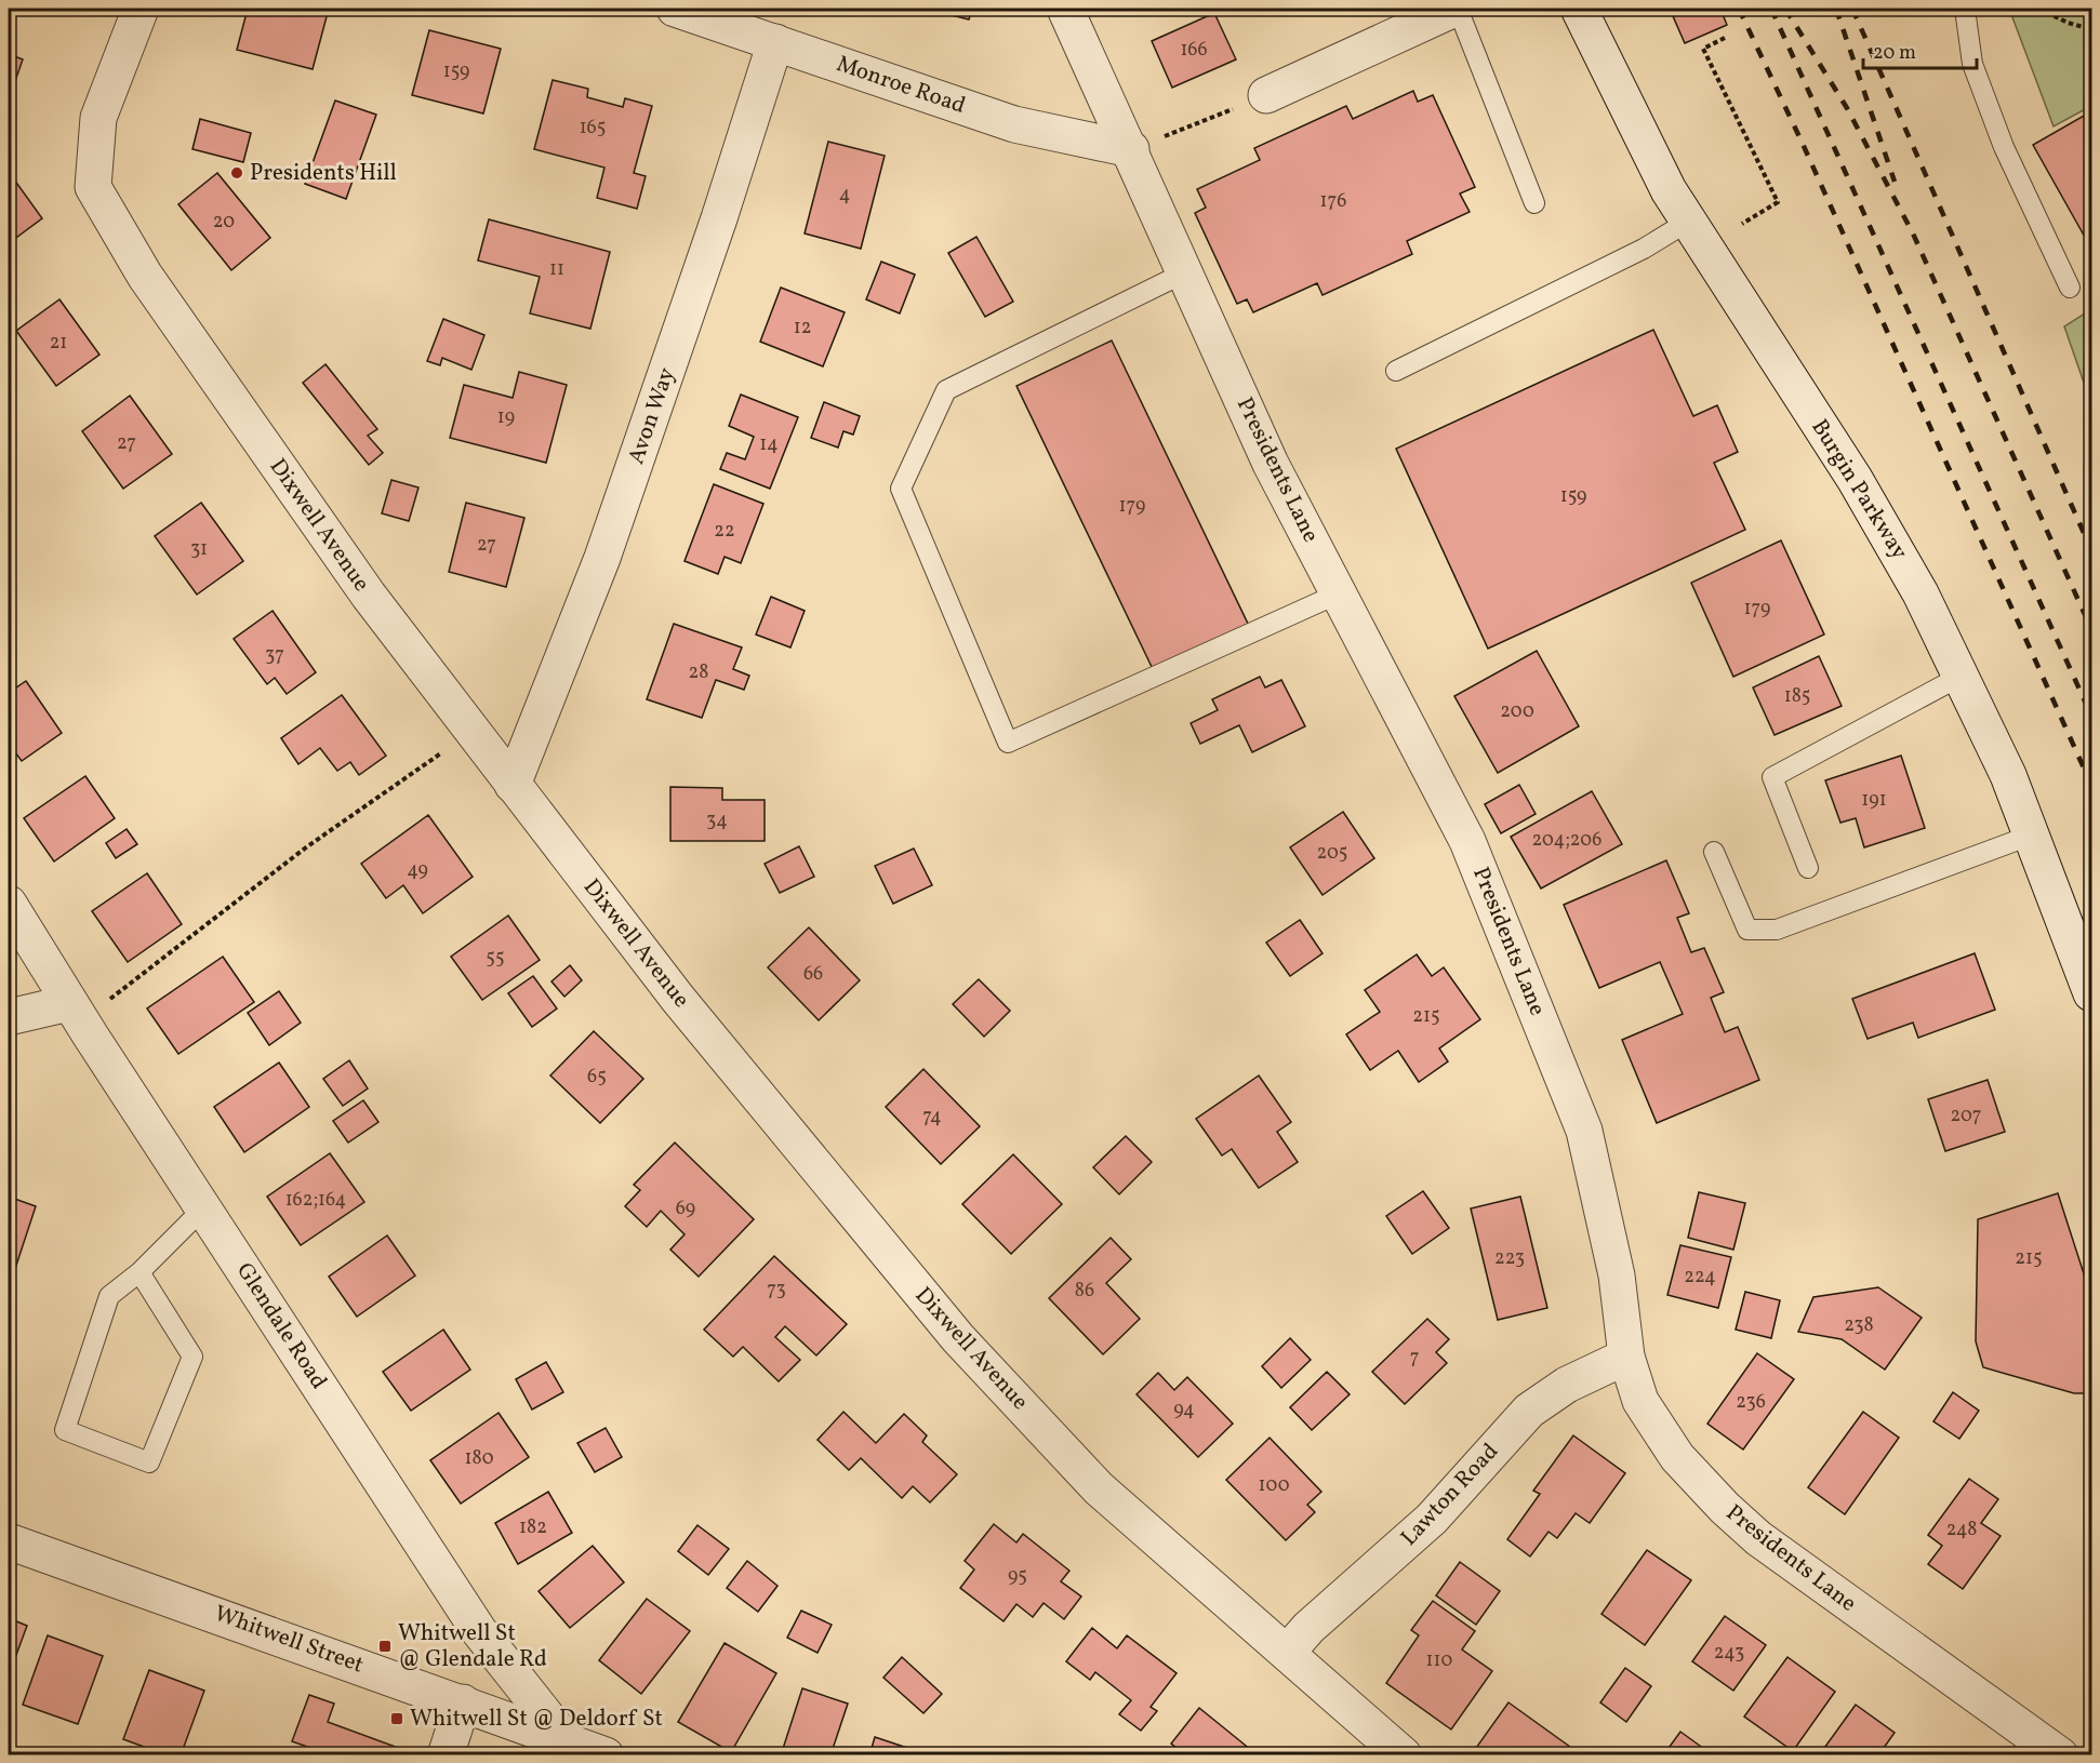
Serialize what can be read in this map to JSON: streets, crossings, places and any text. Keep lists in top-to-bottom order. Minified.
{"streets":{"street":["Monroe Road","Avon Way","Presidents Lane","Burgin Parkway","Dixwell Avenue","Glendale Road","Lawton Road","Whitwell Street"]},"crossings":[["Monroe Road","Avon Way"],["Monroe Road","Presidents Lane"],["Avon Way","Dixwell Avenue"],["Presidents Lane","Lawton Road"],["Dixwell Avenue","Lawton Road"],["Glendale Road","Whitwell Street"]],"places":{"other":["Presidents Hill"],"transit":["Whitwell St @ Glendale Rd","Whitwell St @ Deldorf St"]},"house_numbers":["166","159","165","4","176","20","11","12","21","19","27","14","159","179","22","27","31","179","37","28","185","200","191","34","204;206","205","49","55","66","215","65","207","74","162;164","69","223","215","224","73","86","238","7","236","94","180","100","182","248","95","243","110"],"scale_bar":"20 m"}
